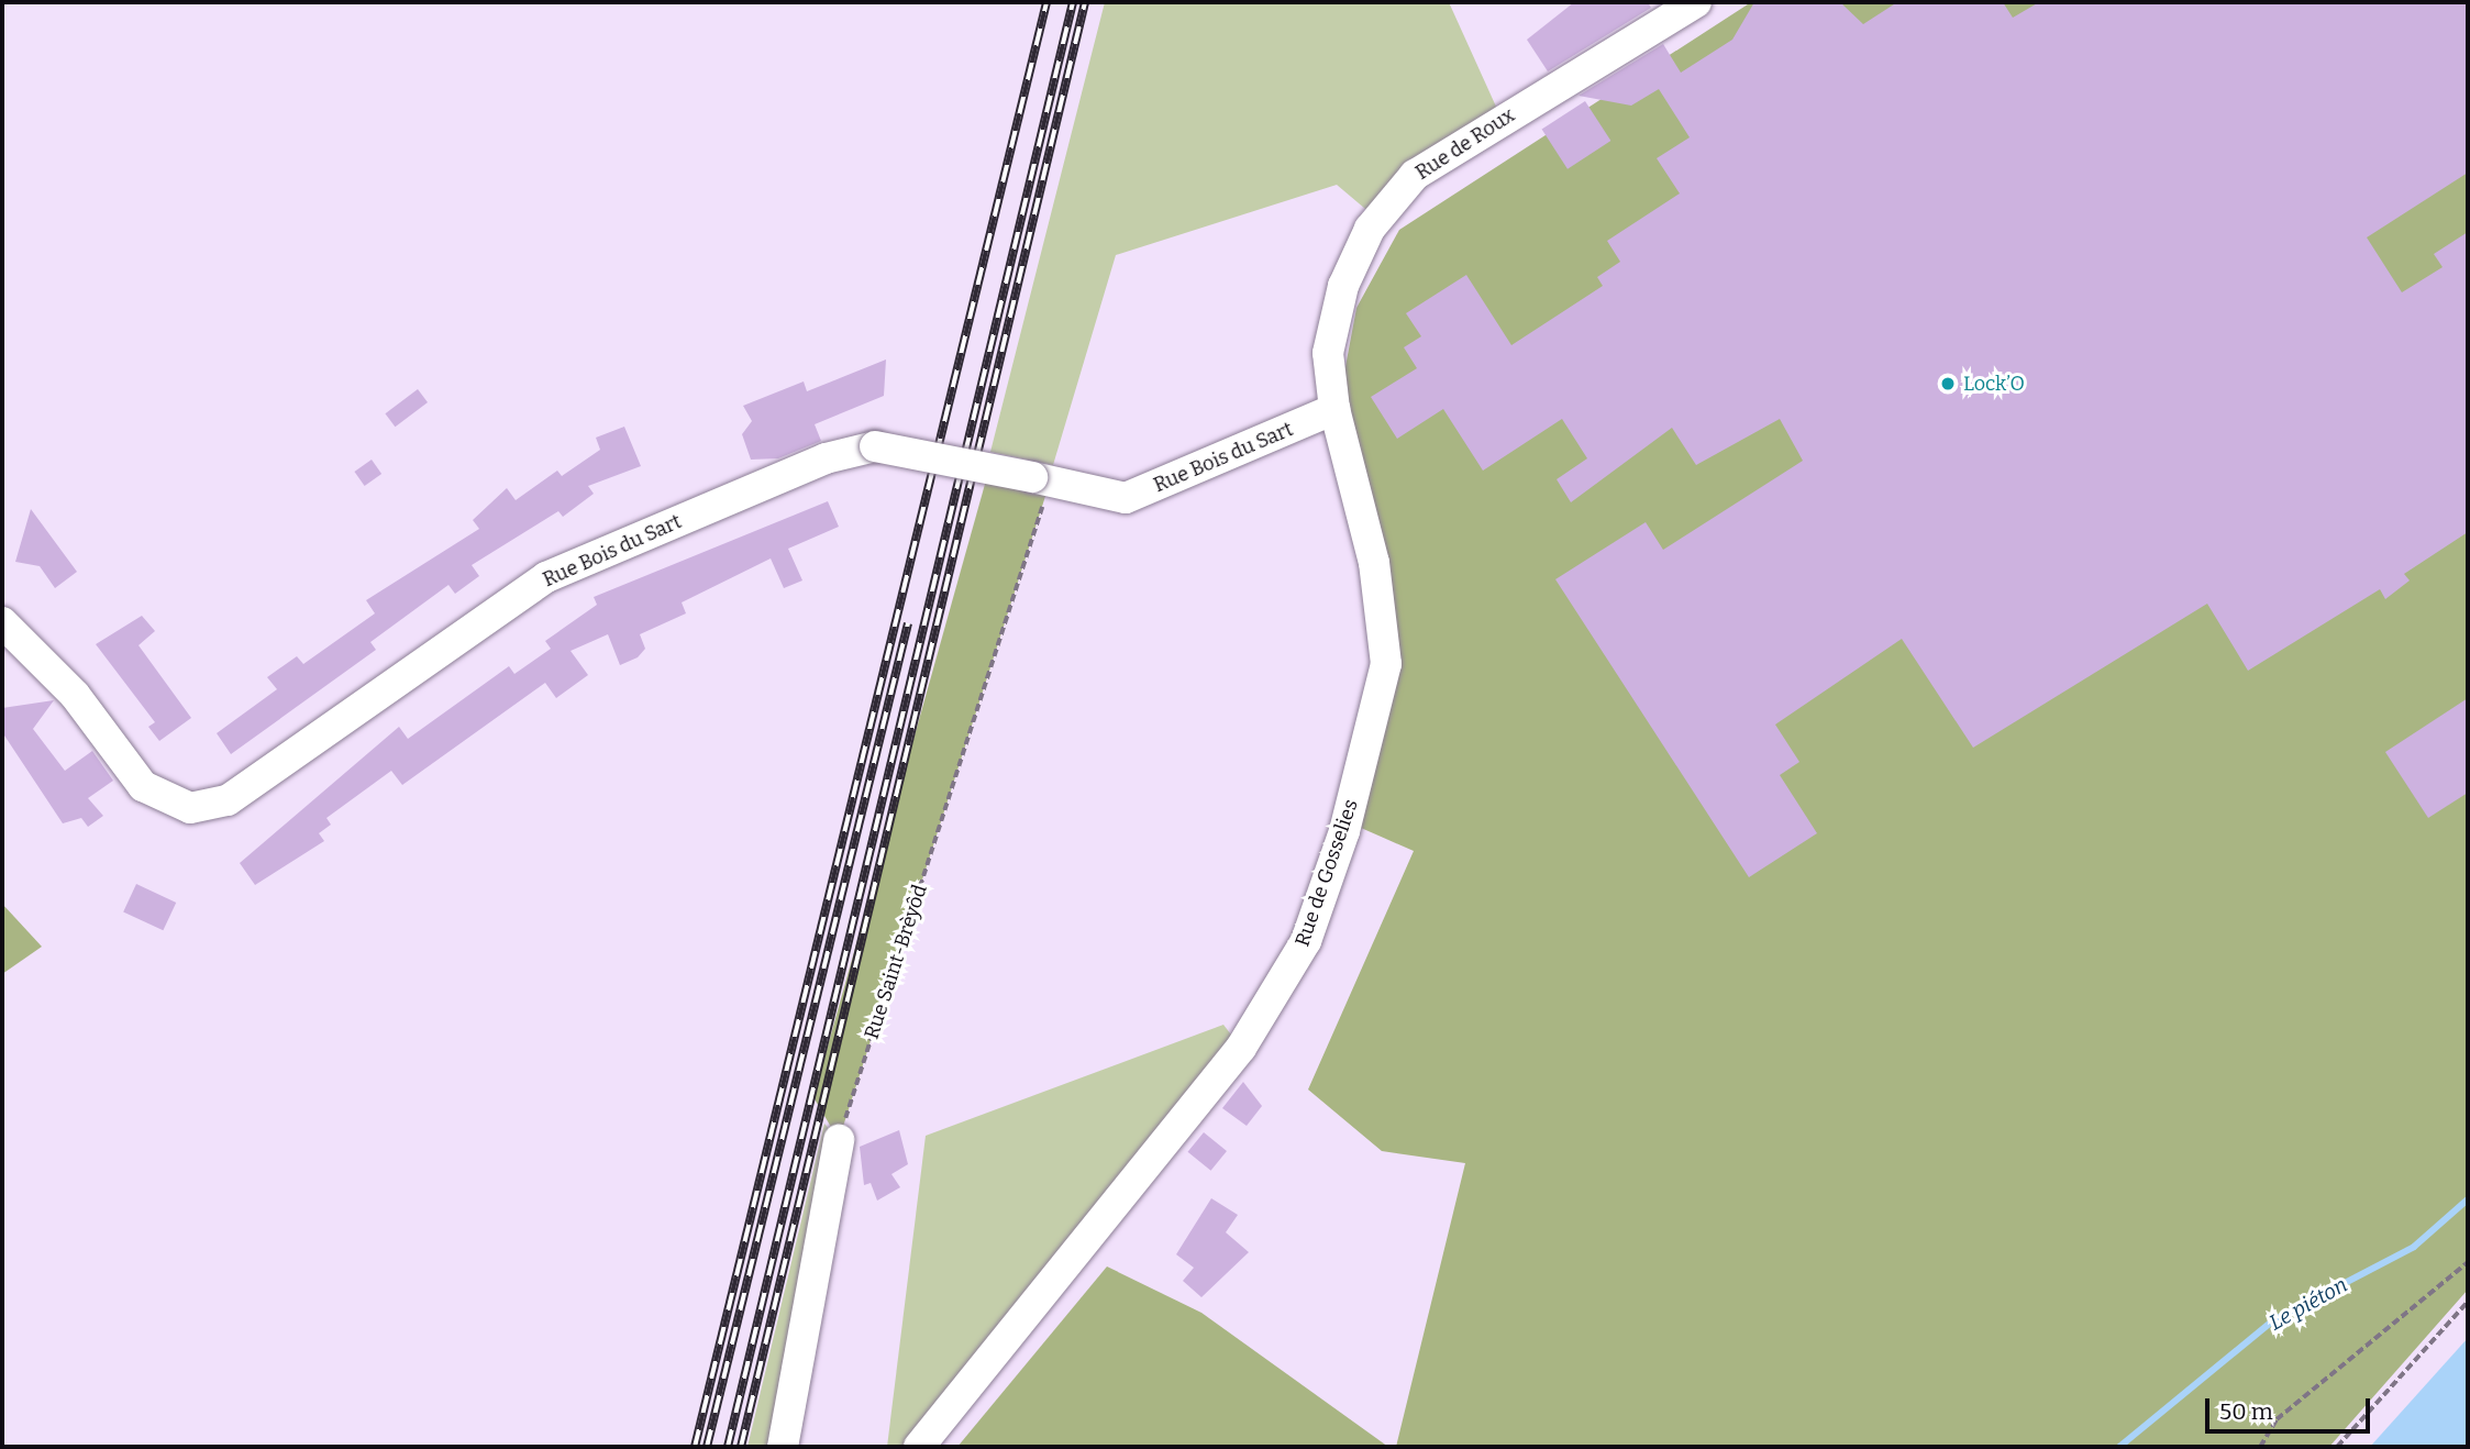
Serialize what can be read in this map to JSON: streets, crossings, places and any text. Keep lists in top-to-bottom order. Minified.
{"streets":{"street":["Rue de Roux","Rue Bois du Sart","Rue de Gosselies"],"path":["Rue Saint-Brèyôd"]},"crossings":[["Rue de Roux","Rue Bois du Sart"],["Rue de Roux","Rue de Gosselies"],["Rue Bois du Sart","Rue de Gosselies"],["Rue Bois du Sart","Rue Saint-Brèyôd"]],"water":["Le piéton"],"places":["Lock’O"],"scale_bar":"50 m"}
